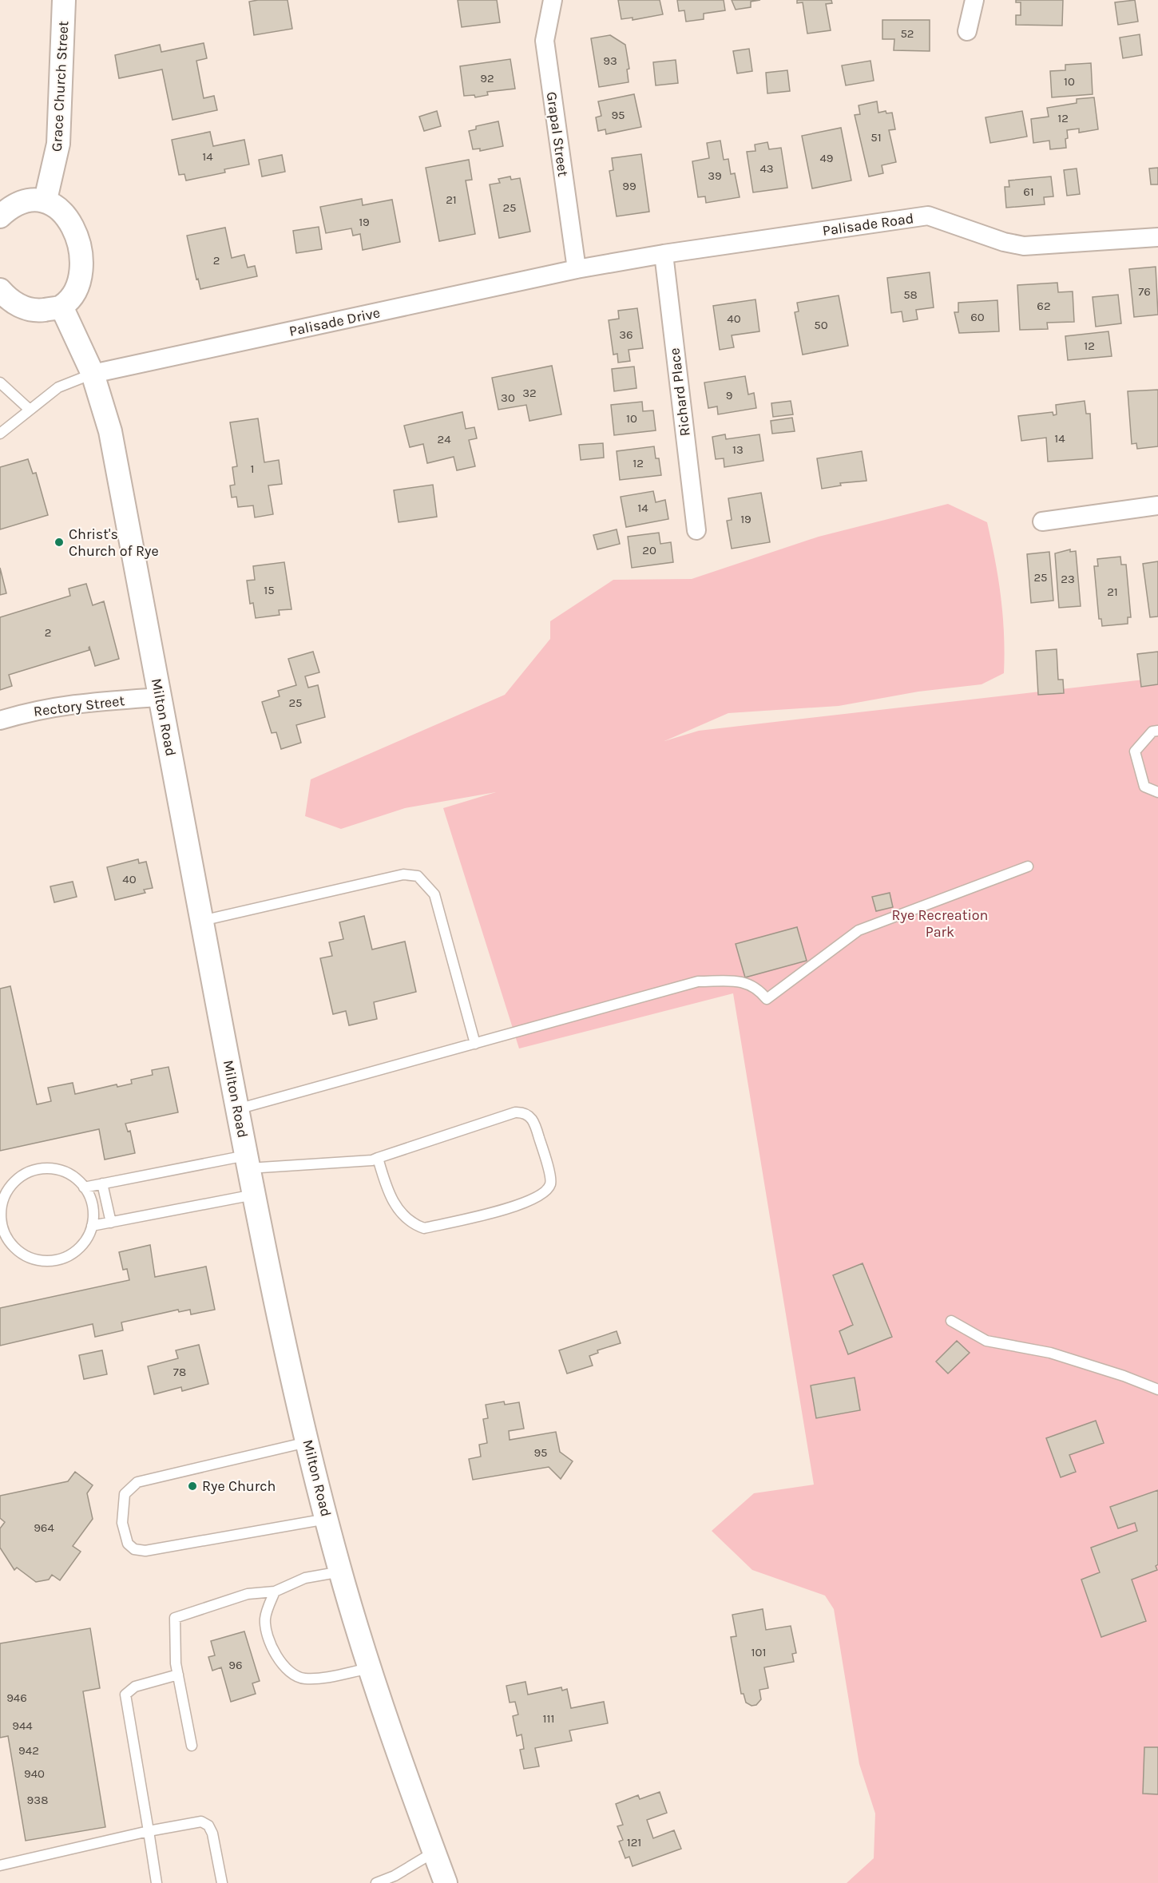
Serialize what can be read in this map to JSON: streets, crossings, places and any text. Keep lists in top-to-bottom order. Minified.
{"streets":{"street":["Grace Church Street","Grapal Street","Palisade Road","Palisade Drive","Richard Place","Rectory Street","Milton Road"]},"crossings":[["Grapal Street","Palisade Road"],["Grapal Street","Palisade Drive"],["Palisade Road","Palisade Drive"],["Palisade Road","Richard Place"],["Palisade Drive","Milton Road"],["Rectory Street","Milton Road"]],"parks":["Rye Recreation Park"],"places":["Christ's Church of Rye","Rye Church"],"house_numbers":["52","93","92","10","95","12","51","14","49","43","39","99","61","21","25","19","2","76","58","62","60","40","50","36","12","32","9","30","10","14","24","13","12","1","14","19","20","25","23","15","21","2","25","40","78","95","964","101","96","946","111","944","942","940","938","121"]}
